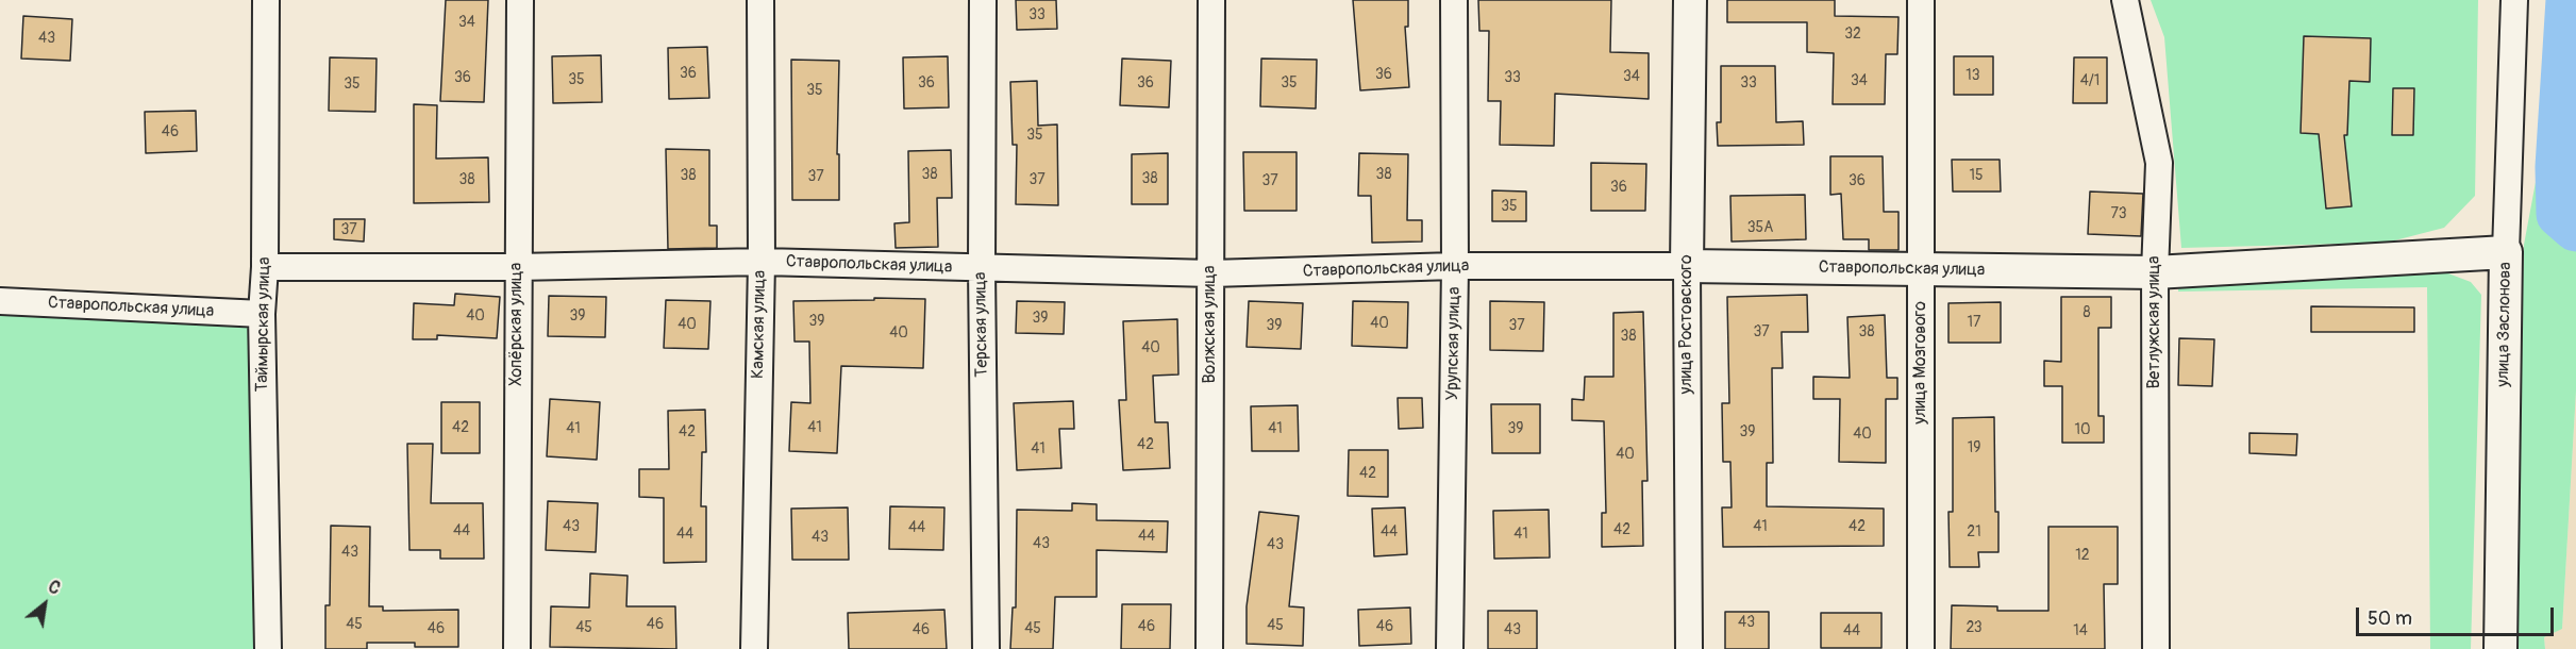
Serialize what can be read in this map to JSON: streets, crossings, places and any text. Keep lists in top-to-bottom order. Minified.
{"streets":{"street":["Ставропольская улица","Ветлужская улица","Таймырская улица","Хопёрская улица","Камская улица","Терская улица","Волжская улица","улица Ростовского","улица Заслонова","Урупская улица","улица Мозгового"]},"crossings":[["Ставропольская улица","Ветлужская улица"],["Ставропольская улица","Таймырская улица"],["Ставропольская улица","Хопёрская улица"],["Ставропольская улица","Камская улица"],["Ставропольская улица","Терская улица"],["Ставропольская улица","Волжская улица"],["Ставропольская улица","улица Ростовского"],["Ставропольская улица","улица Заслонова"],["Ставропольская улица","Урупская улица"],["Ставропольская улица","улица Мозгового"]],"house_numbers":["33","34","32","43","36","36","13","34","36","33","35","34","4/1","36","36","35","33","35","35","46","35","38","38","38","15","37","38","38","37","37","36","36","35","73","35А","37","8","40","39","39","39","17","40","40","39","37","37","38","40","38","40","42","41","41","41","39","10","42","39","40","42","19","41","40","42","43","41","42","44","42","44","44","21","44","41","44","43","43","43","43","12","43","45","46","45","46","46","45","23","46","45","46","43","44","14"],"scale_bar":"50 m","north":"top right"}
